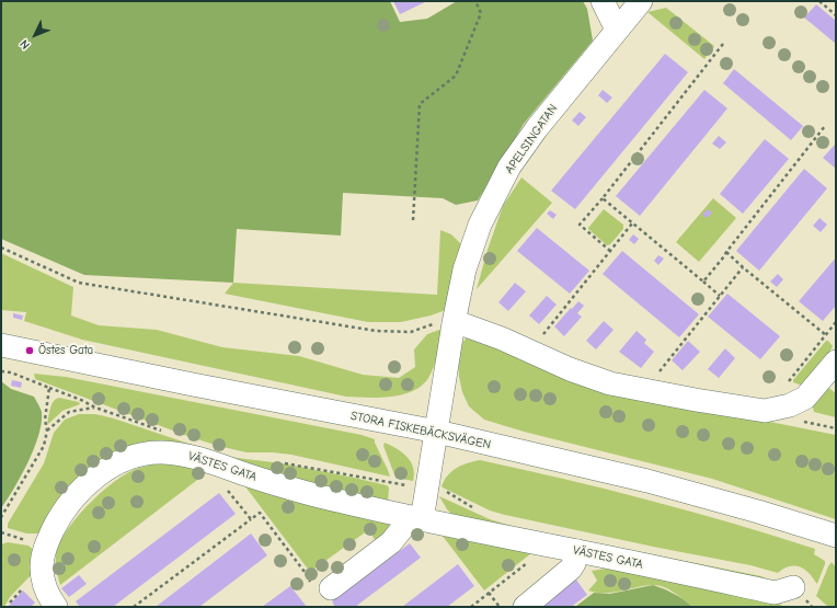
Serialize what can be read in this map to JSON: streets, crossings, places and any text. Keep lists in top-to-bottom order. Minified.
{"streets":{"street":["APELSINGATAN","STORA FISKEBÄCKSVÄGEN","VÄSTES GATA"]},"crossings":[["APELSINGATAN","STORA FISKEBÄCKSVÄGEN"]],"places":["Östes Gata"],"north":"bottom left"}
